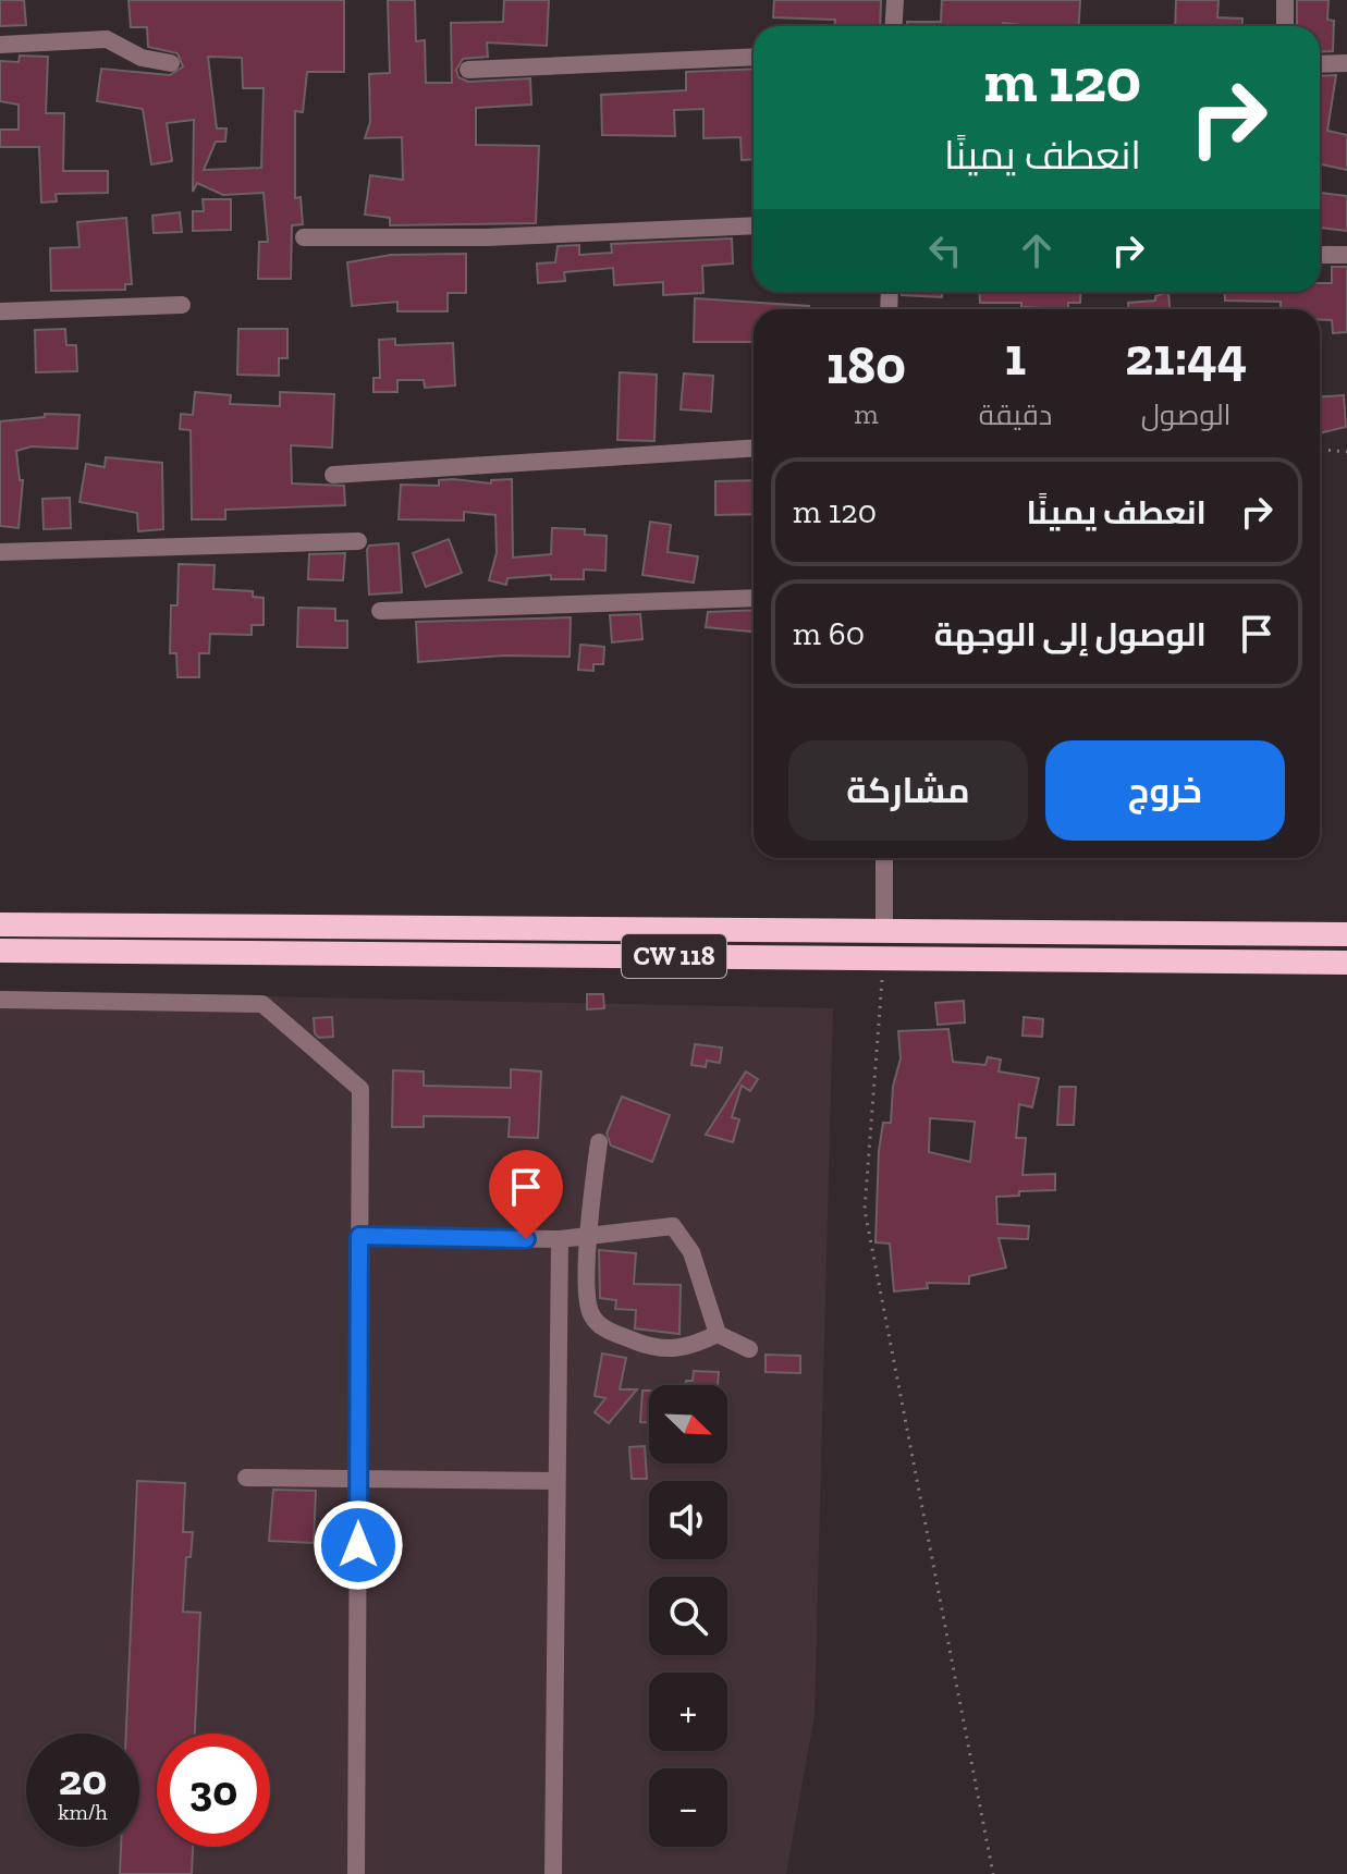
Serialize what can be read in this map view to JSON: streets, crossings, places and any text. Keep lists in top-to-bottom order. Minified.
{"streets":{"highway":["CW 118"]},"north":"bottom right","page":{"turn":["120 m","انعطف يمينًا"],"eta":["21:44","الوصول","1","دقيقة","180","m"],"list":[{"name":"انعطف يمينًا","value":"120 m"},{"name":"الوصول إلى الوجهة","value":"60 m"}],"buttons":["خروج","مشاركة"],"map_buttons":["+","−"],"speed":"20 km/h","limit":"30"}}
